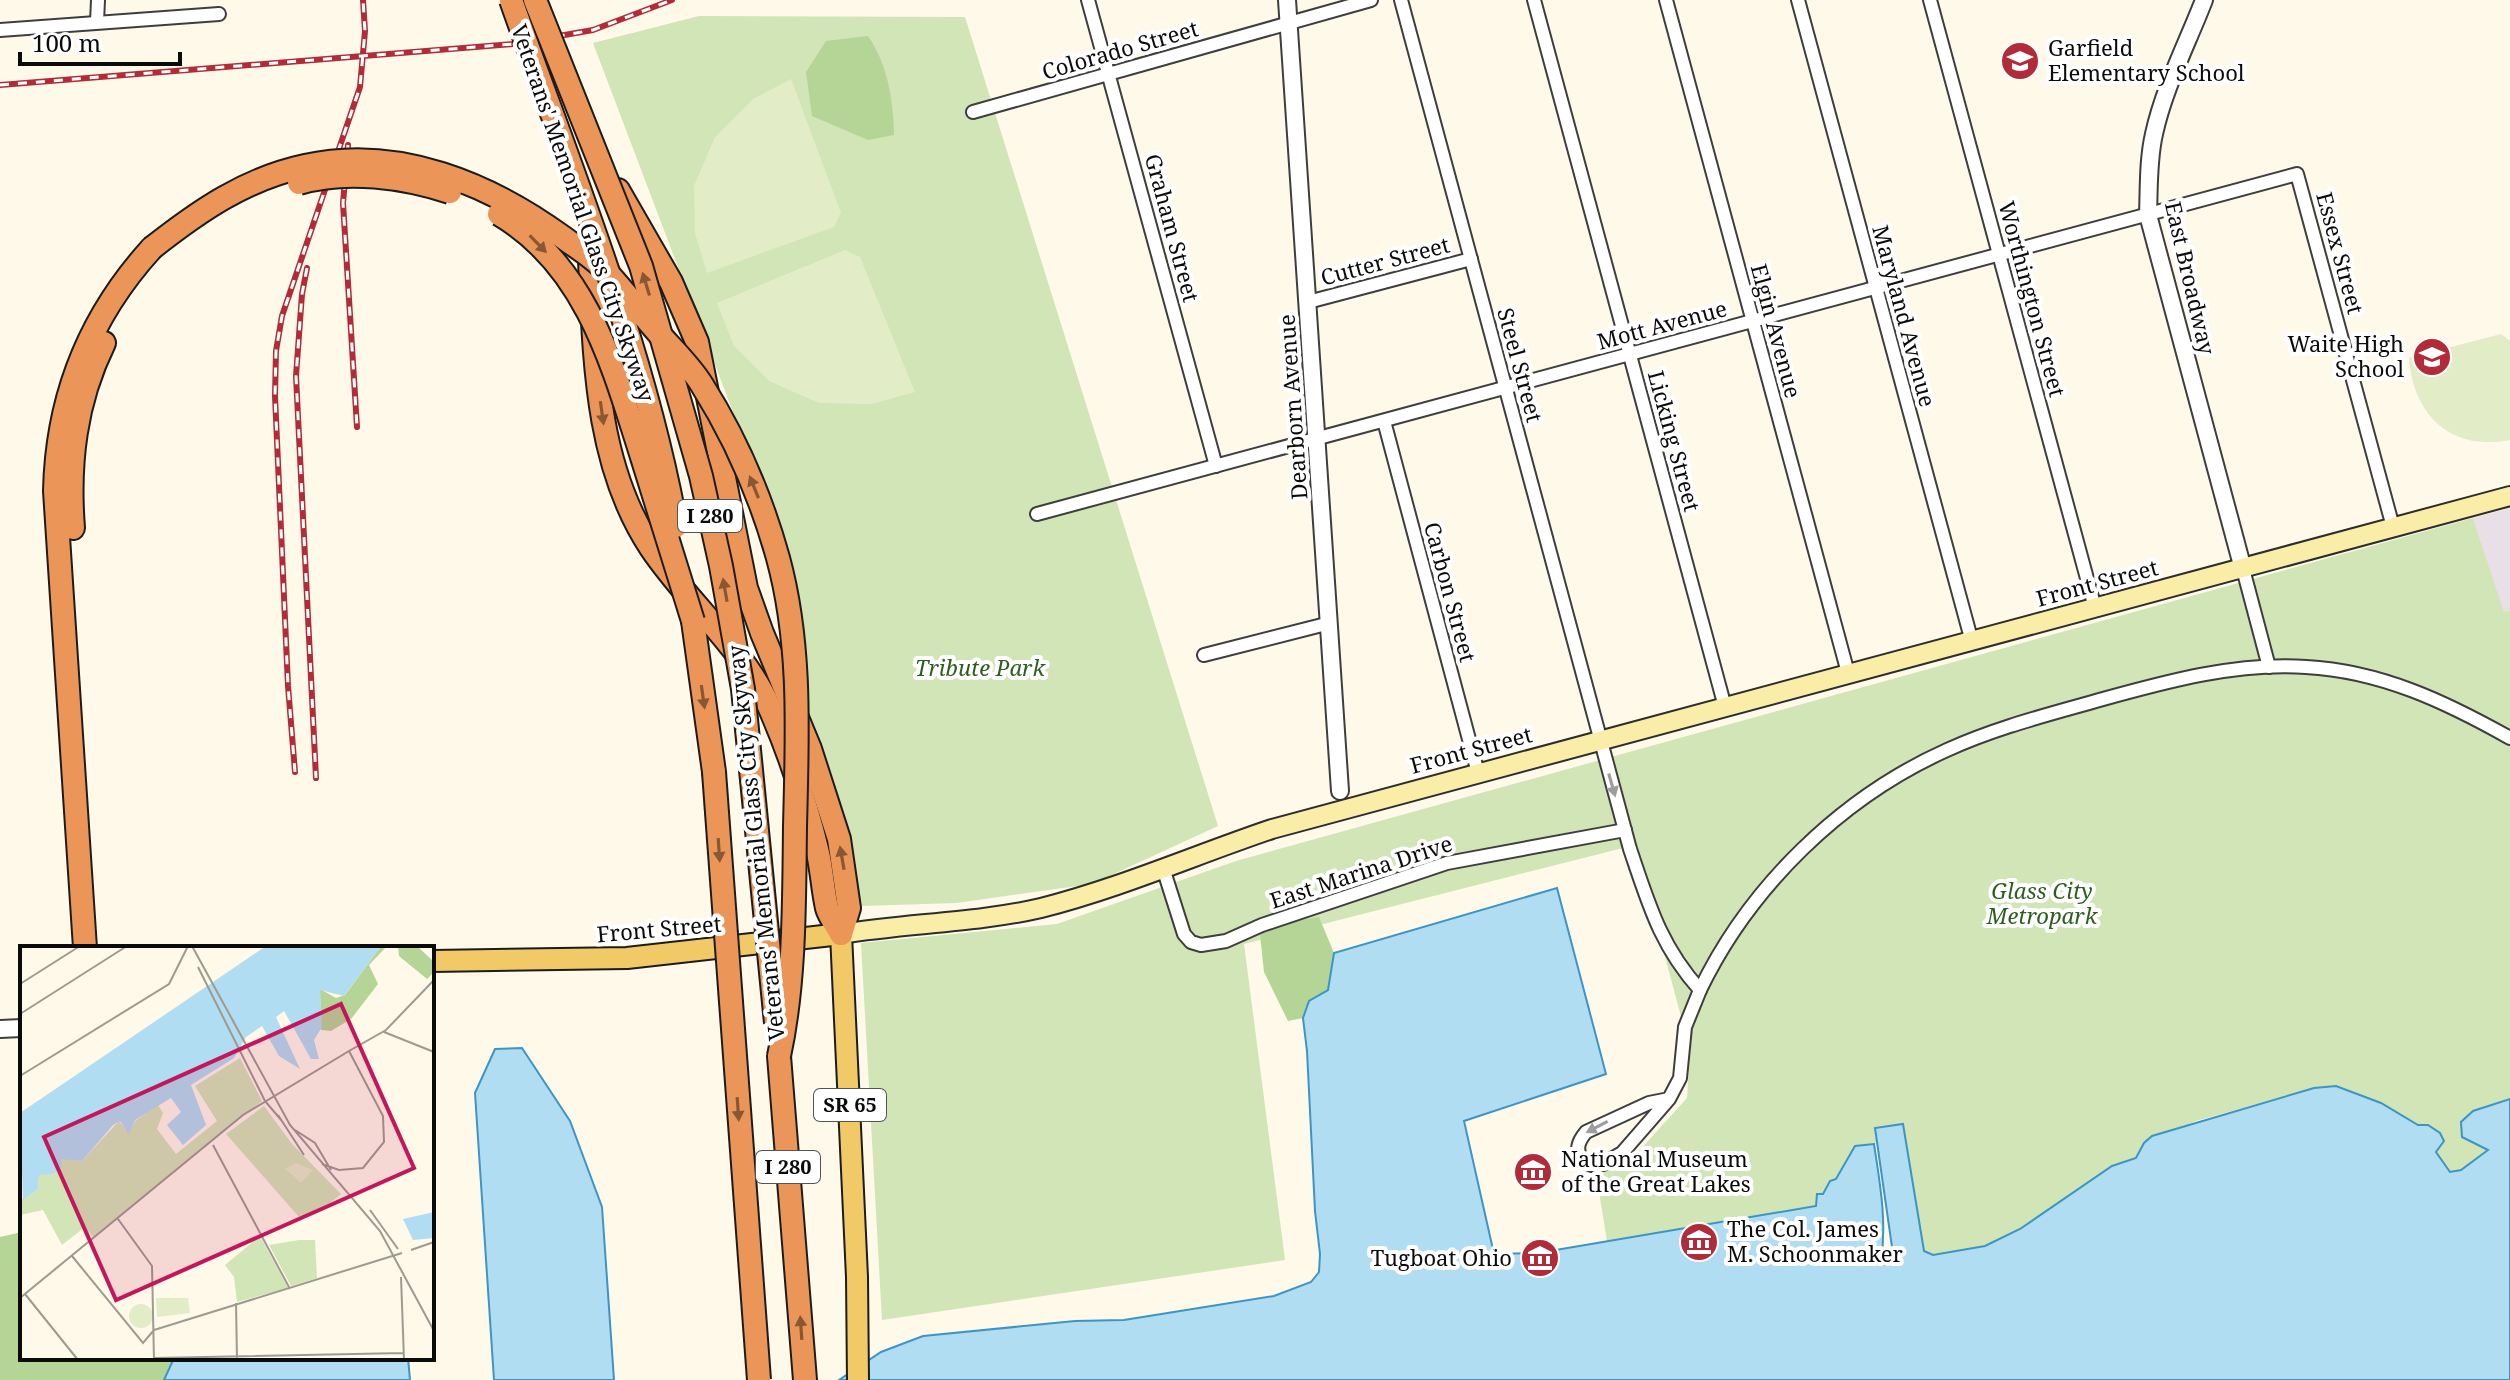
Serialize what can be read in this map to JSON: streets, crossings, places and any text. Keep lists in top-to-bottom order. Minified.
{"streets":{"highway":["Veterans' Memorial Glass City Skyway","I 280"],"main road":["Front Street","SR 65"],"street":["Colorado Street","Graham Street","Essex Street","Cutter Street","East Broadway","Worthington Street","Maryland Avenue","Mott Avenue","Elgin Avenue","Steel Street","Dearborn Avenue","Licking Street","Carbon Street","East Marina Drive"]},"crossings":[["Colorado Street","Graham Street"],["Colorado Street","Dearborn Avenue"],["Graham Street","Mott Avenue"],["Essex Street","Mott Avenue"],["Essex Street","Front Street"],["Cutter Street","Steel Street"],["Cutter Street","Dearborn Avenue"],["East Broadway","Mott Avenue"],["East Broadway","Front Street"],["Worthington Street","Mott Avenue"],["Worthington Street","Front Street"],["Maryland Avenue","Mott Avenue"],["Maryland Avenue","Front Street"],["Mott Avenue","Elgin Avenue"],["Mott Avenue","Steel Street"],["Mott Avenue","Dearborn Avenue"],["Mott Avenue","Licking Street"],["Mott Avenue","Carbon Street"],["Elgin Avenue","Front Street"],["Steel Street","Front Street"],["Steel Street","East Marina Drive"],["Dearborn Avenue","Front Street"],["Licking Street","Front Street"],["Front Street","Carbon Street"],["Front Street","East Marina Drive"],["Front Street","SR 65"]],"parks":["Tribute Park","Glass City Metropark"],"places":{"school or university":["Garfield Elementary School","Waite High School"],"museum":["National Museum of the Great Lakes","The Col. James M. Schoonmaker","Tugboat Ohio"]},"scale_bar":"100 m"}
